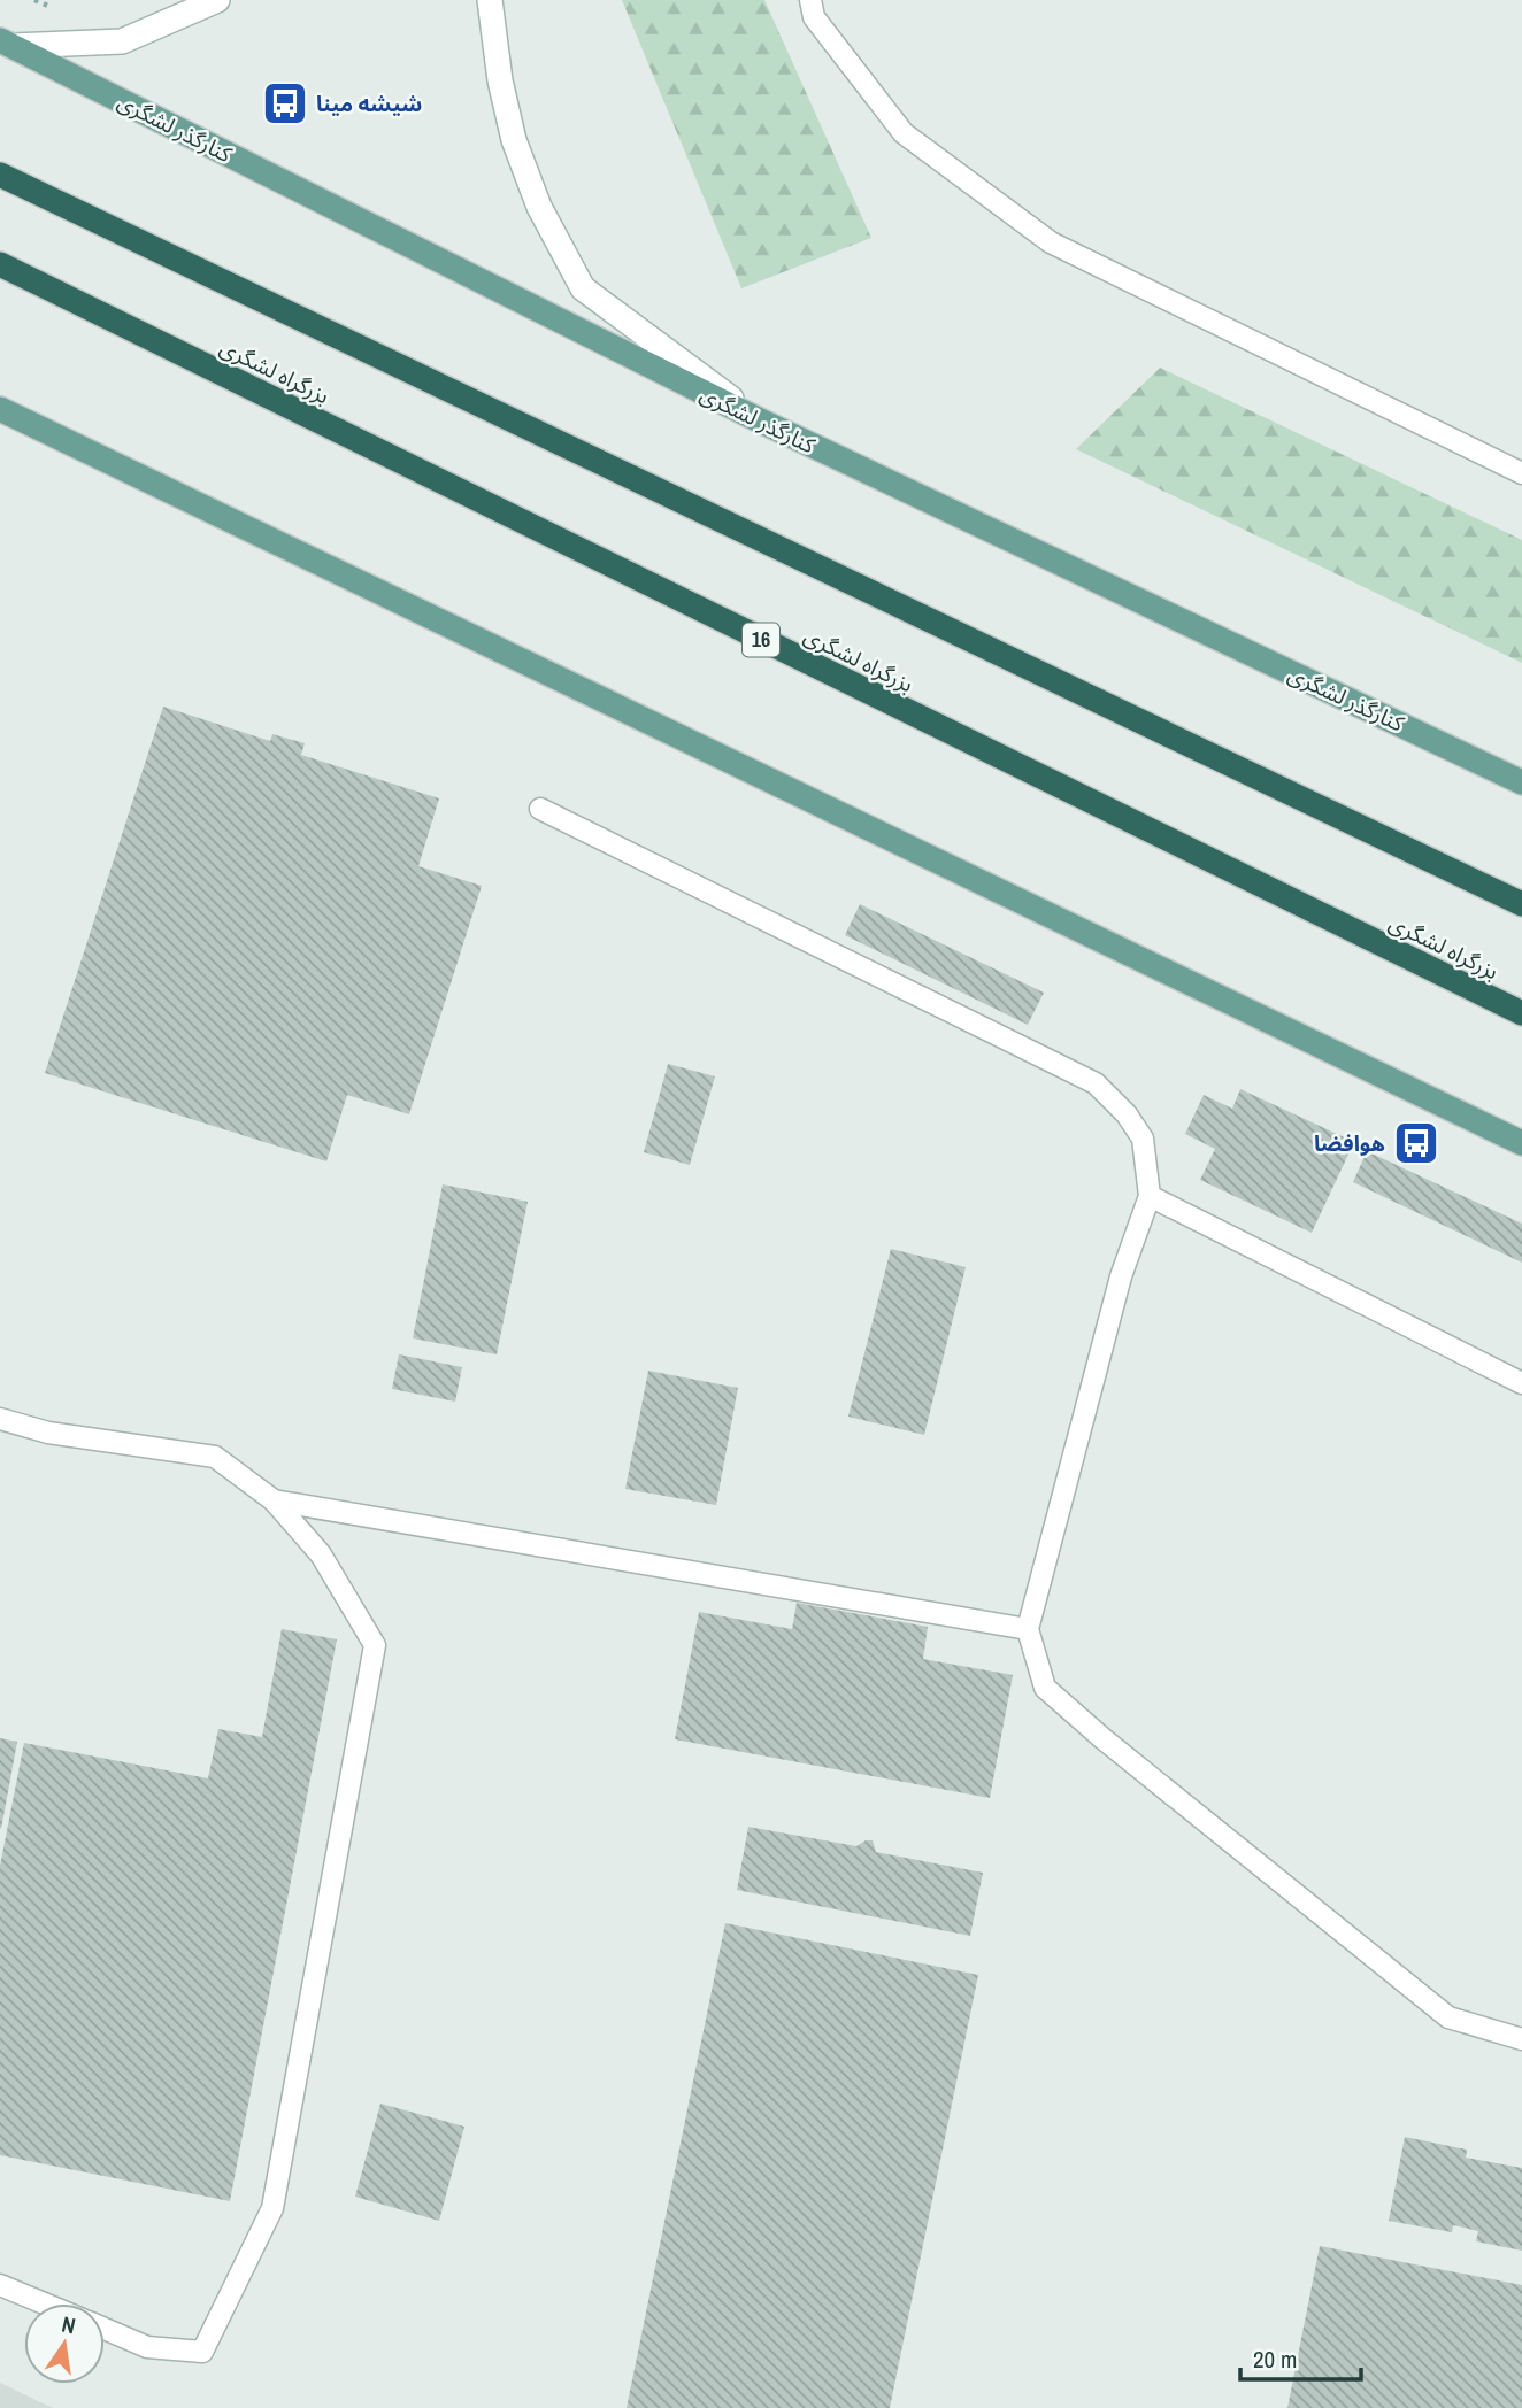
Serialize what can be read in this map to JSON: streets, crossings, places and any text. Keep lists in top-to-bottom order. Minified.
{"streets":{"highway":["بزرگراه لشگری","16"],"main road":["کنارگذر لشگری"]},"places":{"bus stop":["شیشه مینا","هوافضا"]},"scale_bar":"20 m","north":"top"}
